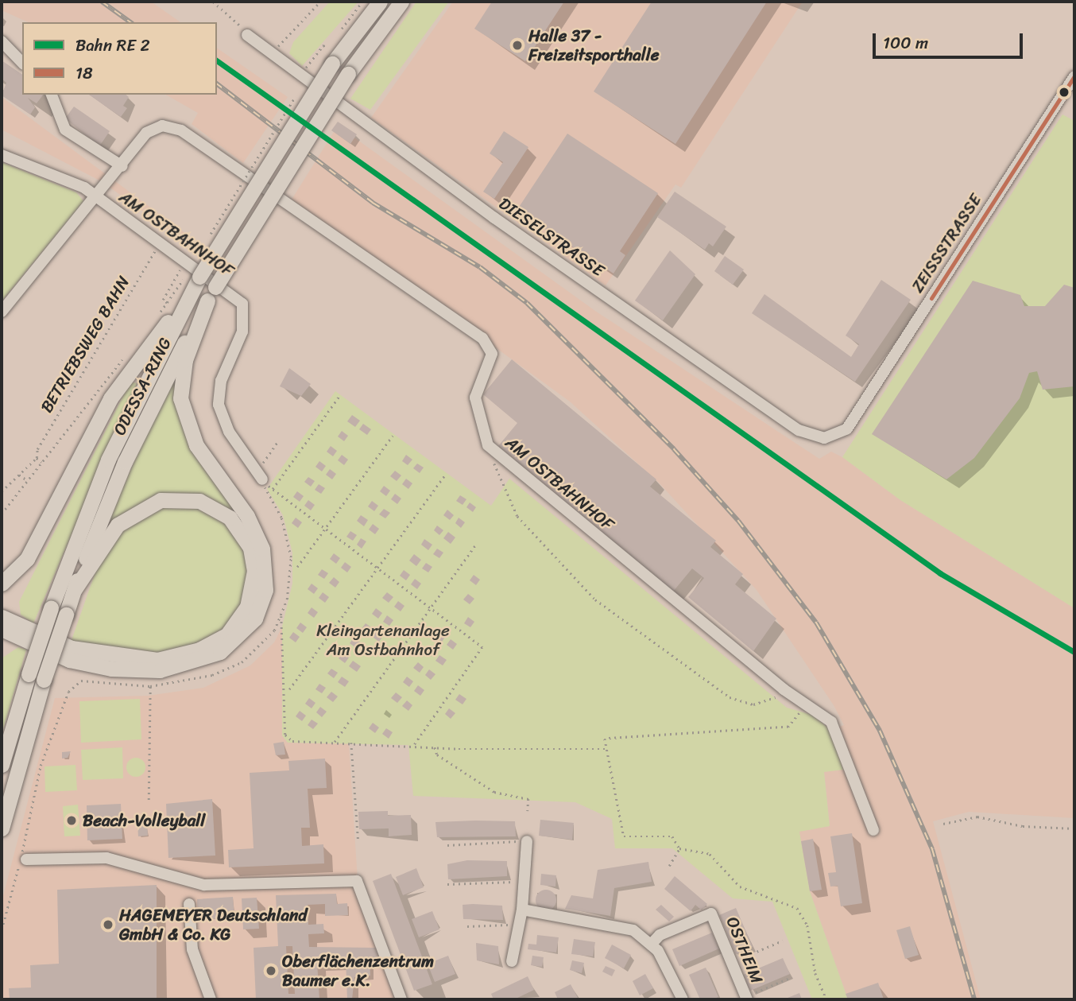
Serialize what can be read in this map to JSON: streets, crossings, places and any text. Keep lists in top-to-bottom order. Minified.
{"streets":{"highway":["ODESSA-RING"],"street":["AM OSTBAHNHOF","DIESELSTRASSE","ZEISSSTRASSE","OSTHEIM"],"path":["BETRIEBSWEG BAHN"]},"crossings":[["AM OSTBAHNHOF","BETRIEBSWEG BAHN"],["DIESELSTRASSE","ZEISSSTRASSE"]],"parks":["Kleingartenanlage Am Ostbahnhof"],"places":["Halle 37 - Freizeitsporthalle","Beach-Volleyball","HAGEMEYER Deutschland GmbH & Co. KG","Oberflächenzentrum Baumer e.K."],"lines":["transit line 18"],"legend":["Bahn RE 2","18"],"scale_bar":"100 m"}
